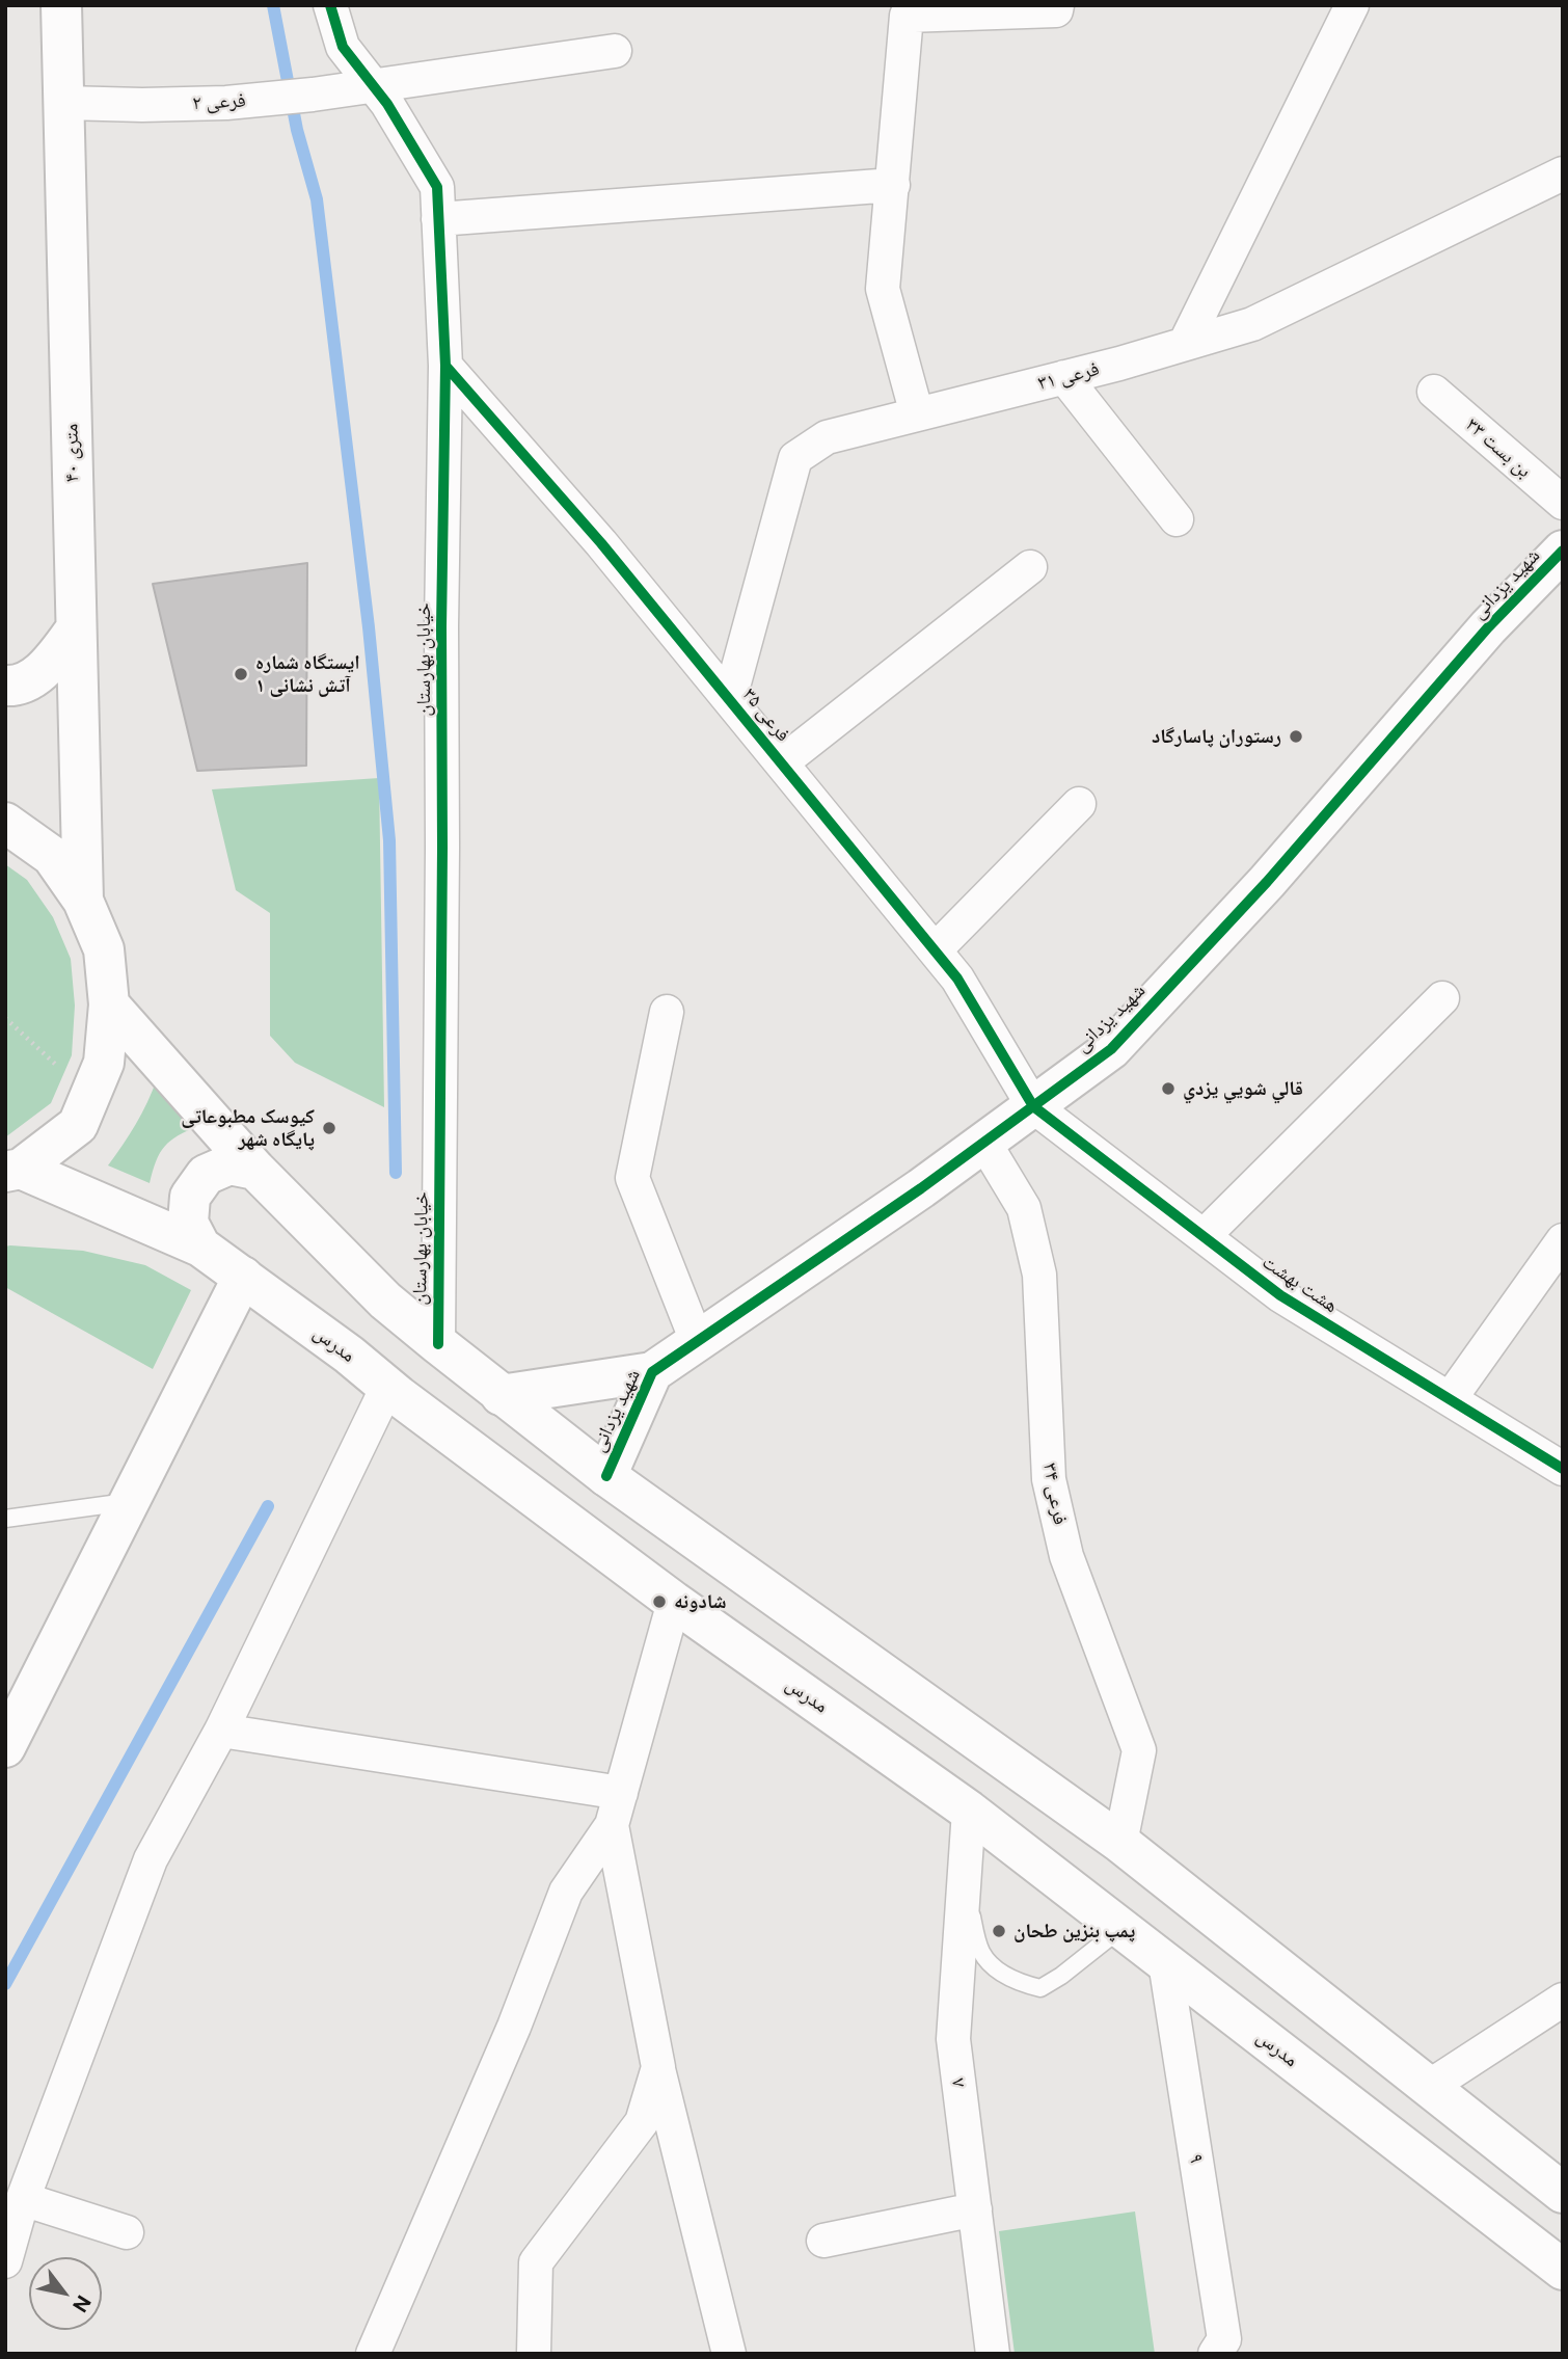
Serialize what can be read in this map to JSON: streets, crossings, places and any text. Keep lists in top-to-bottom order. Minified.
{"streets":{"main road":["۴۰ متری","شهید یزدانی","مدرس"],"street":["فرعی ۲","فرعی ۳۱","بن بست ۳۳","خیابان بهارستان","فرعی ۳۵","هشت بهشت","فرعی ۳۴","۷","۹"]},"crossings":[["فرعی ۲","۴۰ متری"],["فرعی ۲","خیابان بهارستان"],["فرعی ۳۱","فرعی ۳۵"],["شهید یزدانی","فرعی ۳۵"],["شهید یزدانی","هشت بهشت"],["شهید یزدانی","فرعی ۳۴"],["خیابان بهارستان","فرعی ۳۵"],["فرعی ۳۵","هشت بهشت"],["مدرس","۷"],["مدرس","۹"]],"places":["ایستگاه شماره ۱ آتش نشانی","رستوران پاسارگاد","قالي شويي يزدي","کیوسک مطبوعاتی پایگاه شهر","شادونه","پمپ بنزین طحان"],"north":"bottom right"}
